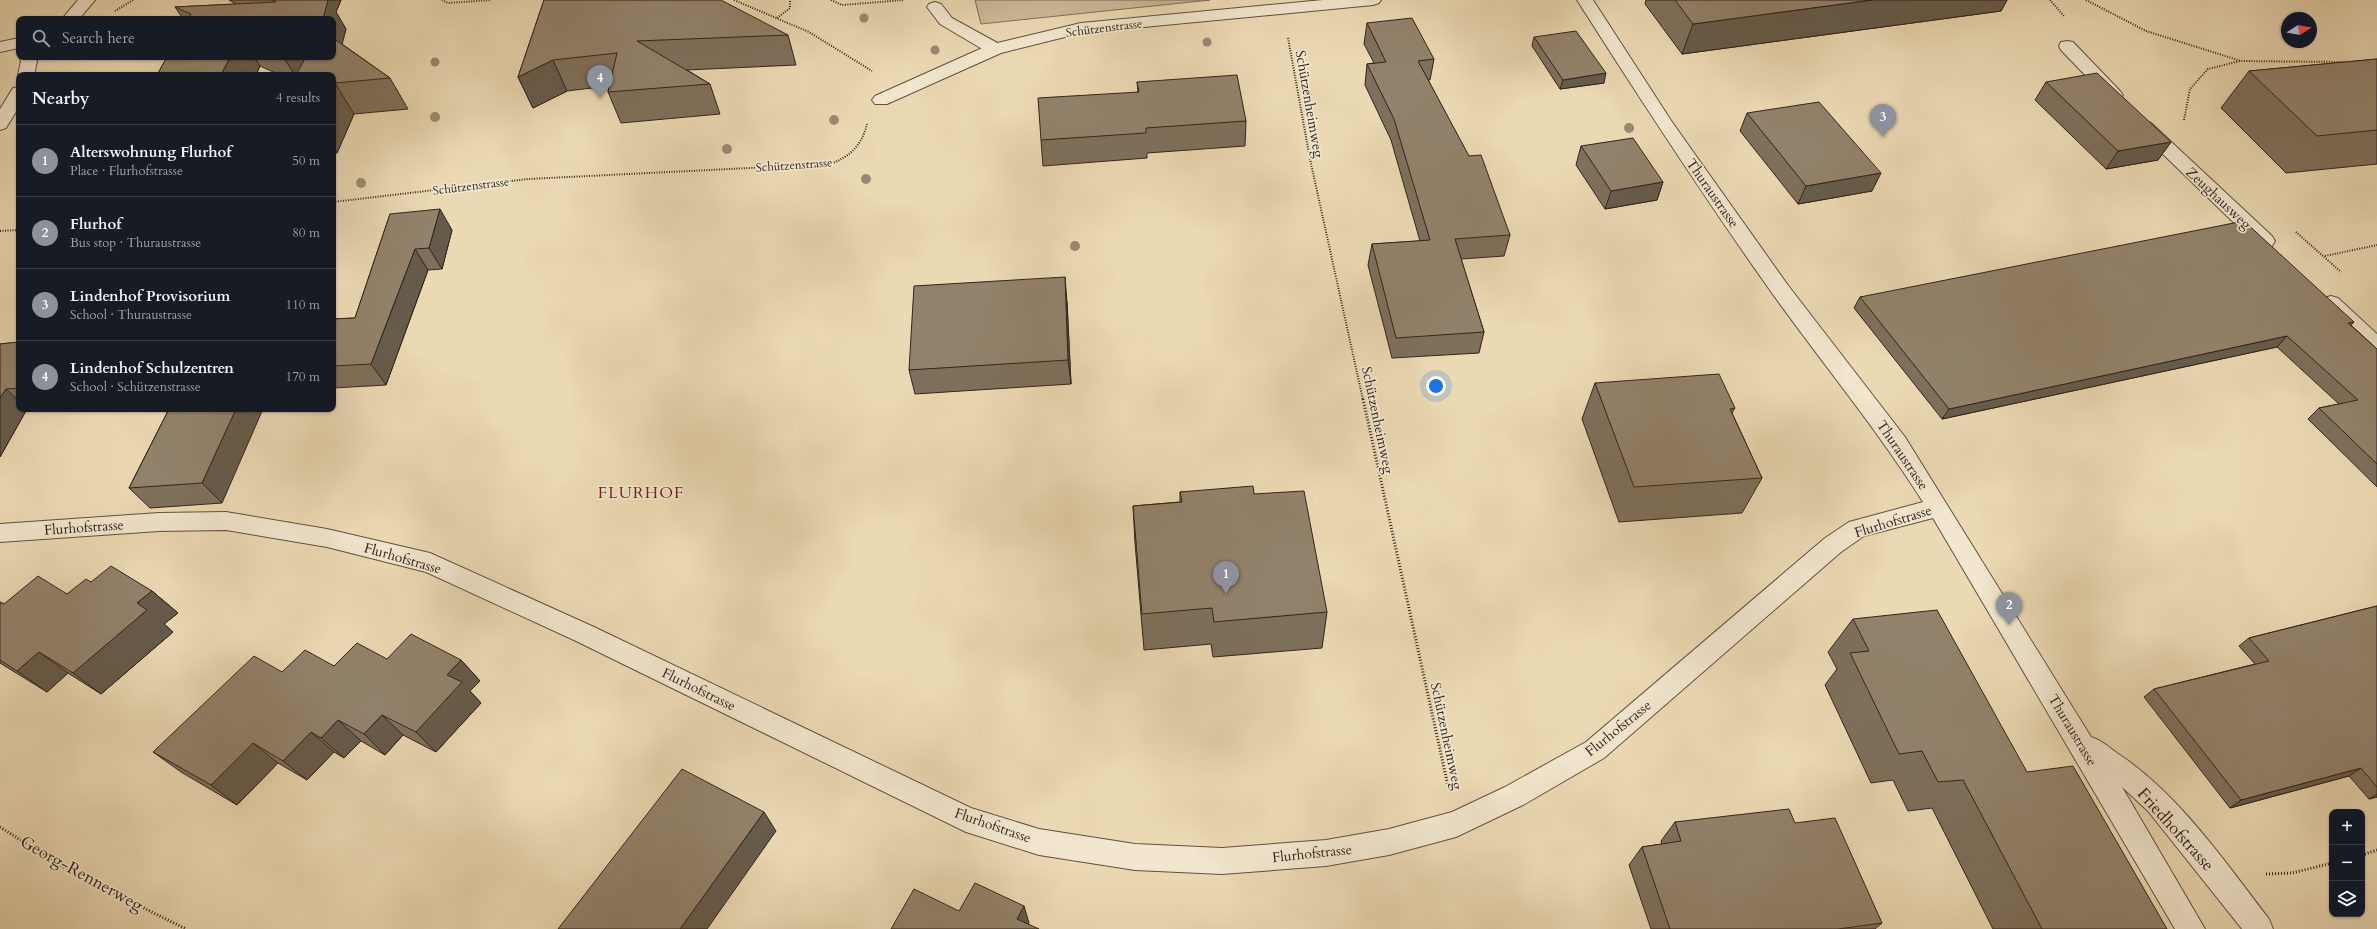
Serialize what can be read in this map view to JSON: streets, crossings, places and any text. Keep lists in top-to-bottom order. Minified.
{"streets":{"street":["Schützenstrasse","Thuraustrasse","Zeughausweg","Flurhofstrasse","Friedhofstrasse"],"path":["Schützenheimweg","Georg-Rennerweg"]},"crossings":[["Schützenheimweg","Flurhofstrasse"],["Thuraustrasse","Flurhofstrasse"],["Thuraustrasse","Friedhofstrasse"]],"districts":["FLURHOF"],"north":"right","page":{"search":"Search here","pins":["4","3","1","2"],"heading":["Nearby","4 results"],"list":[{"mark":"1","name":"Alterswohnung Flurhof","note":"Place · Flurhofstrasse","value":"50 m"},{"mark":"2","name":"Flurhof","note":"Bus stop · Thuraustrasse","value":"80 m"},{"mark":"3","name":"Lindenhof Provisorium","note":"School · Thuraustrasse","value":"110 m"},{"mark":"4","name":"Lindenhof Schulzentren","note":"School · Schützenstrasse","value":"170 m"}],"map_buttons":["+","−"]}}
